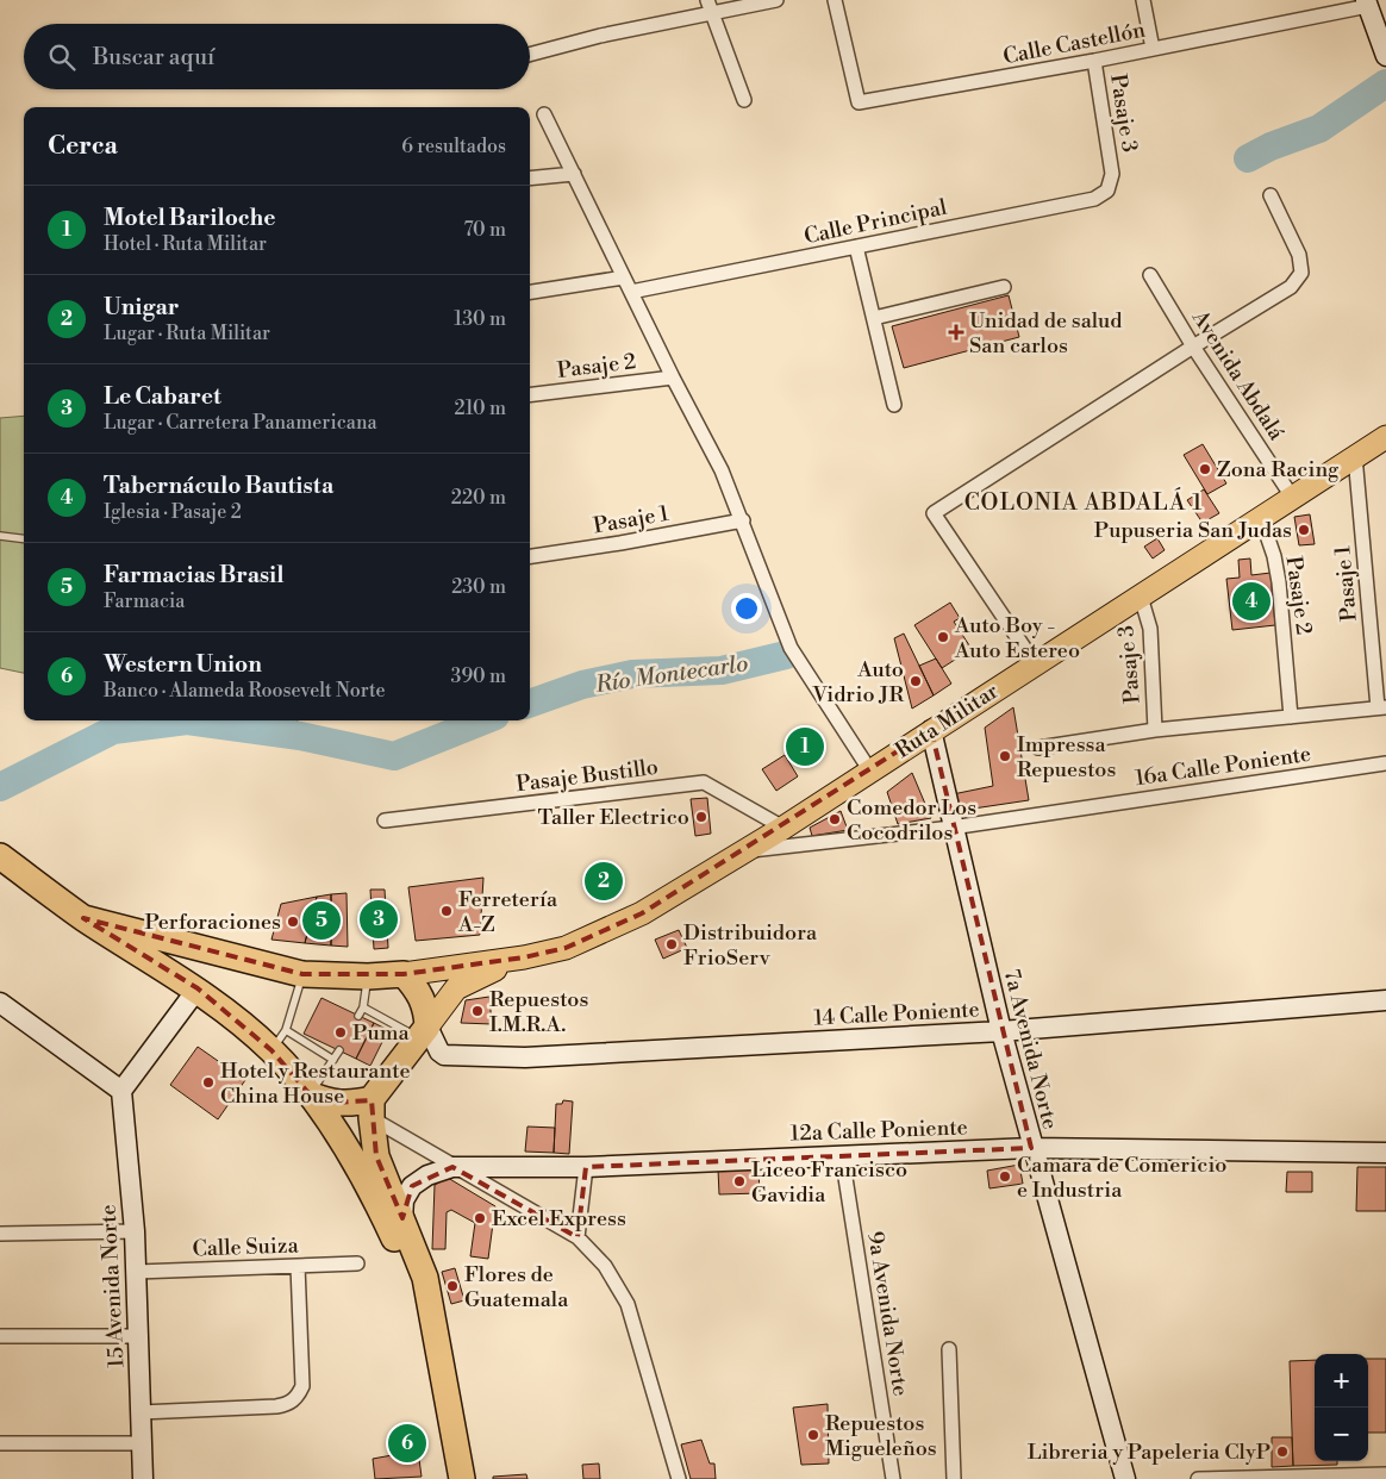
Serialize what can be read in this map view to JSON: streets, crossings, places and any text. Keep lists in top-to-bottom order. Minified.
{"streets":{"main road":["Ruta Militar"],"street":["Calle Castellón","Pasaje 3","Calle Principal","Pasaje 2","Avenida Abdalá","Pasaje 1","16a Calle Poniente","Pasaje Bustillo","14 Calle Poniente","7a Avenida Norte","12a Calle Poniente","Calle Suiza","15 Avenida Norte","9a Avenida Norte"]},"crossings":[["Calle Castellón","Pasaje 3"],["Pasaje 3","Calle Principal"],["Pasaje 3","Ruta Militar"],["Pasaje 2","Ruta Militar"],["Avenida Abdalá","Ruta Militar"],["Pasaje 1","Ruta Militar"],["Ruta Militar","16a Calle Poniente"],["Ruta Militar","Pasaje Bustillo"],["Ruta Militar","14 Calle Poniente"],["Ruta Militar","7a Avenida Norte"],["16a Calle Poniente","7a Avenida Norte"],["14 Calle Poniente","7a Avenida Norte"],["7a Avenida Norte","12a Calle Poniente"],["12a Calle Poniente","9a Avenida Norte"],["Calle Suiza","15 Avenida Norte"]],"districts":["COLONIA ABDALÁ 1"],"water":["Río Montecarlo"],"places":{"health":["Unidad de salud San carlos"],"other":["Zona Racing","Pupuseria San Judas","Auto Boy - Auto Estereo","Auto Vidrio JR","Impressa Repuestos","Taller Electrico","Comedor Los Cocodrilos","Ferretería A-Z","Perforaciones","Distribuidora FrioServ","Repuestos I.M.R.A.","Puma","Hotel y Restaurante China House","Camara de Comericio e Industria","Liceo Francisco Gavidia","Excel Express","Flores de Guatemala","Repuestos Migueleños","Libreria y Papeleria ClyP"]},"page":{"search":"Buscar aquí","heading":["Cerca","6 resultados"],"list":[{"mark":"1","name":"Motel Bariloche","note":"Hotel · Ruta Militar","value":"70 m"},{"mark":"2","name":"Unigar","note":"Lugar · Ruta Militar","value":"130 m"},{"mark":"3","name":"Le Cabaret","note":"Lugar · Carretera Panamericana","value":"210 m"},{"mark":"4","name":"Tabernáculo Bautista","note":"Iglesia · Pasaje 2","value":"220 m"},{"mark":"5","name":"Farmacias Brasil","note":"Farmacia","value":"230 m"},{"mark":"6","name":"Western Union","note":"Banco · Alameda Roosevelt Norte","value":"390 m"}],"pins":["4","1","2","3","5","6"],"map_buttons":["+","−"]}}
